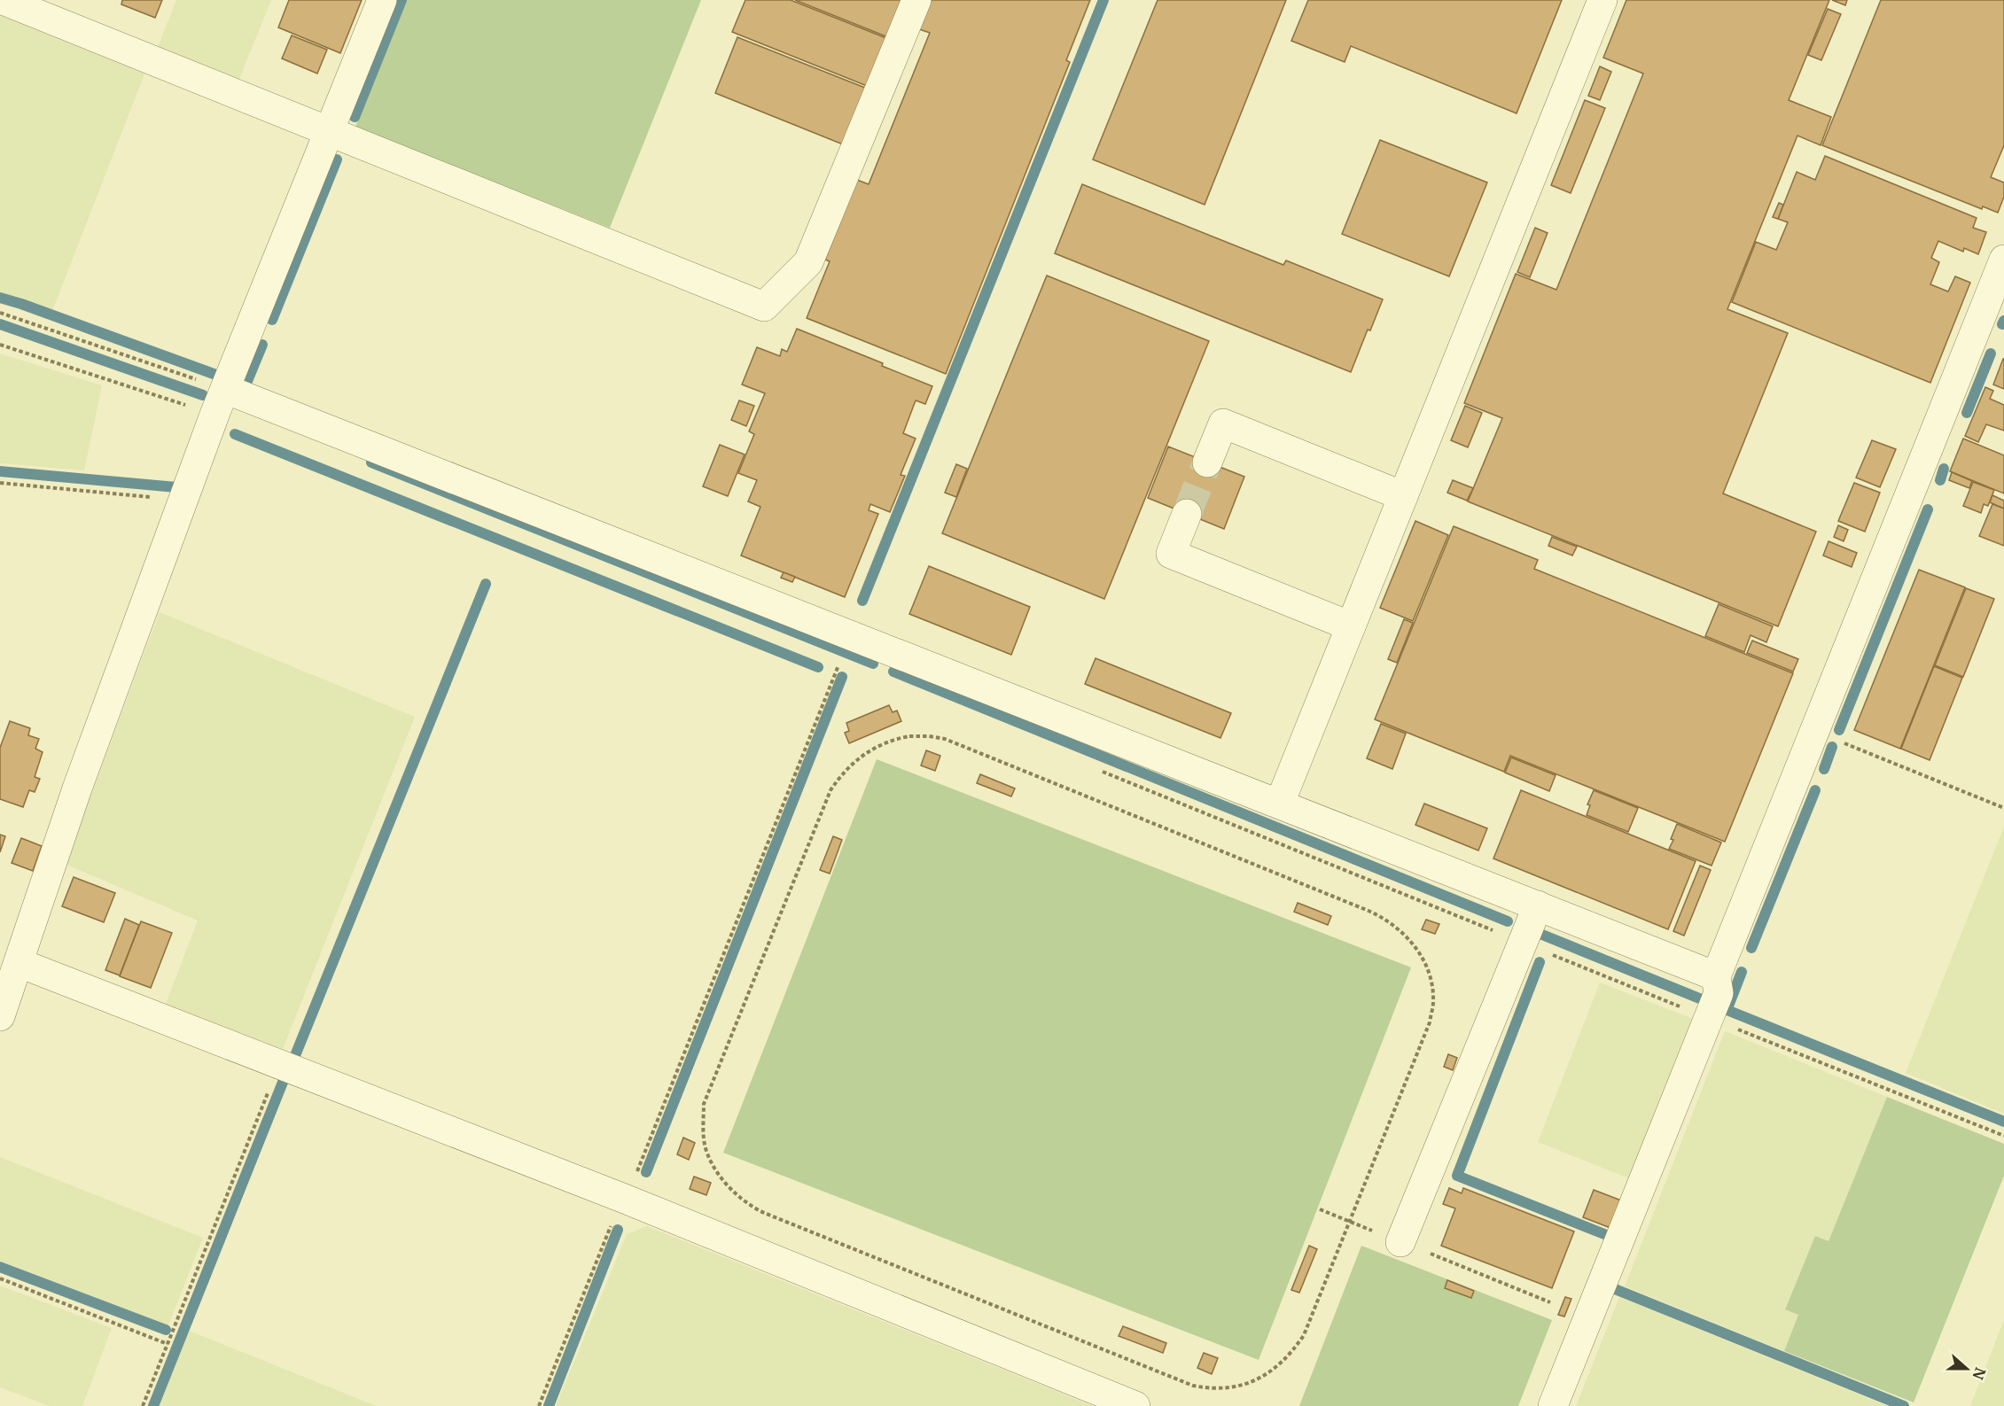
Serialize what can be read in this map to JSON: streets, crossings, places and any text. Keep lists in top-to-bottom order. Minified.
{"north":"right"}
